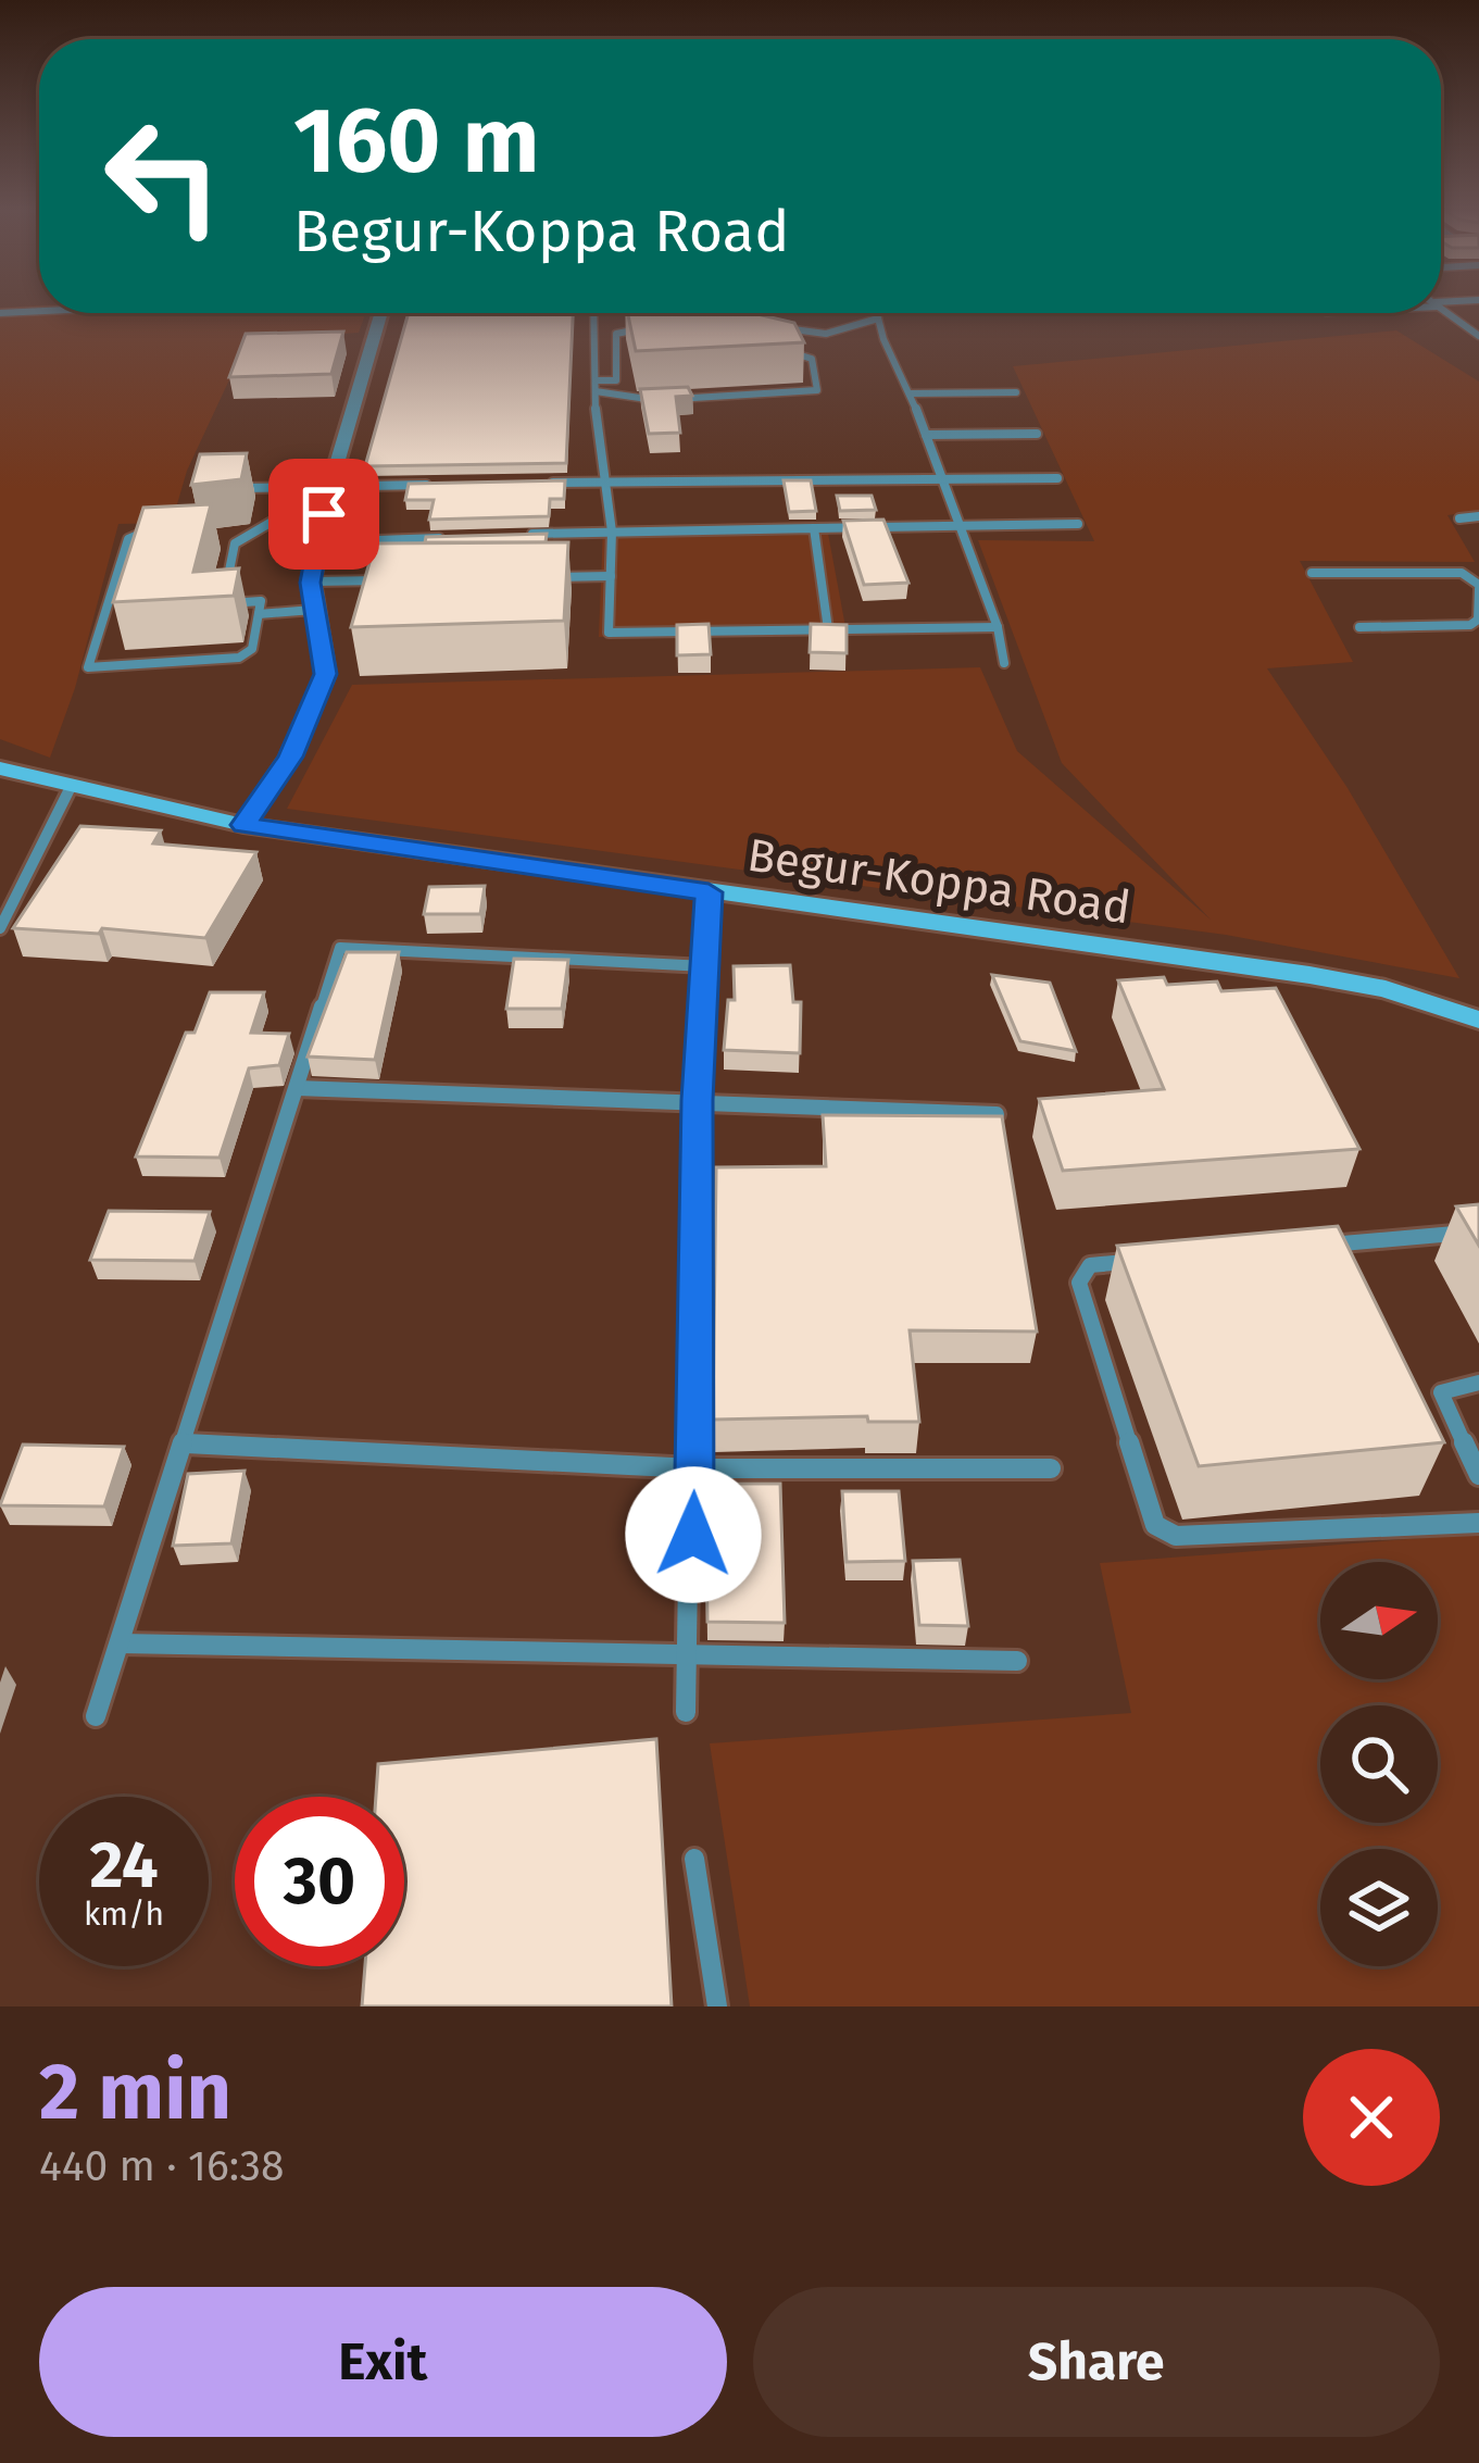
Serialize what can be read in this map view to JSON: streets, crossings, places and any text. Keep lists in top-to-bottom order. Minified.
{"streets":{"main road":["Begur-Koppa Road"]},"north":"right","page":{"turn":["160 m","Begur-Koppa Road"],"speed":"24 km/h","limit":"30","heading":["2 min","440 m · 16:38"],"buttons":["Exit","Share"]}}
